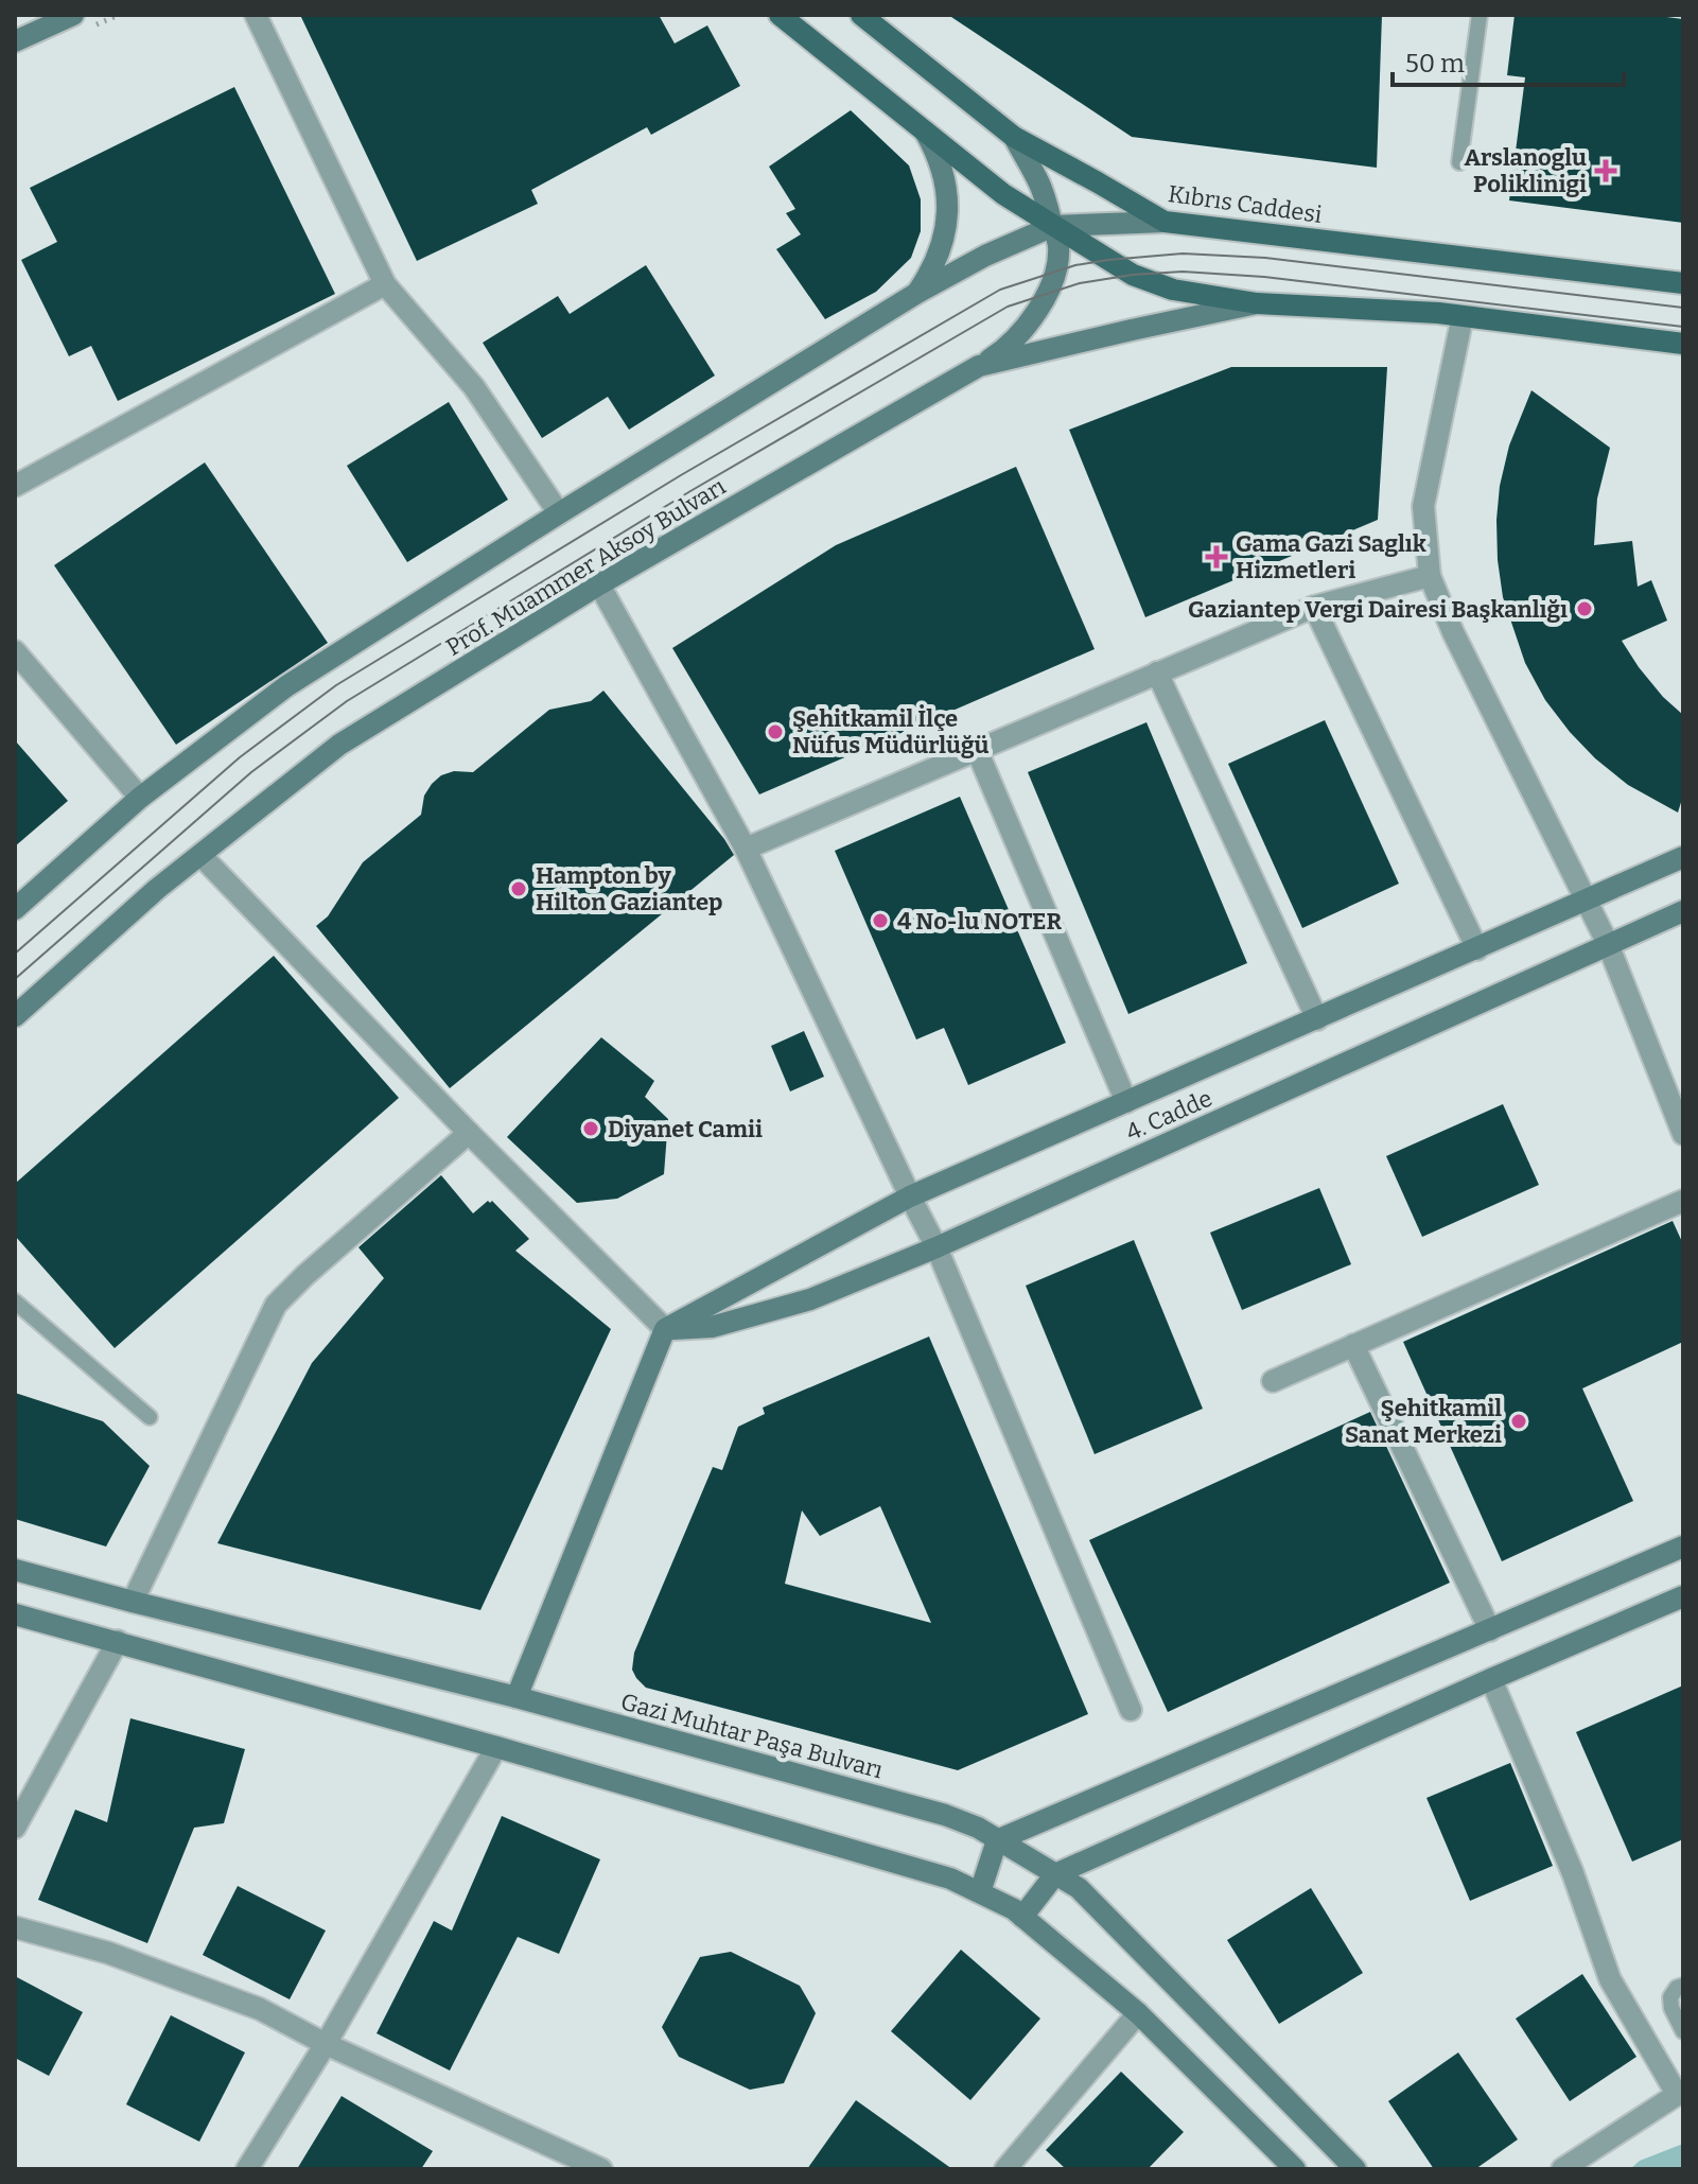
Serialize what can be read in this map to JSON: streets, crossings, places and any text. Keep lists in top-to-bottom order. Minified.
{"streets":{"main road":["Kıbrıs Caddesi","Prof. Muammer Aksoy Bulvarı","4. Cadde","Gazi Muhtar Paşa Bulvarı"]},"places":{"health":["Arslanoglu Poliklinigi","Gama Gazi Saglık Hizmetleri"],"other":["Gaziantep Vergi Dairesi Başkanlığı","Şehitkamil İlçe Nüfus Müdürlüğü","Hampton by Hilton Gaziantep","4 No-lu NOTER","Diyanet Camii","Şehitkamil Sanat Merkezi"]},"scale_bar":"50 m"}
